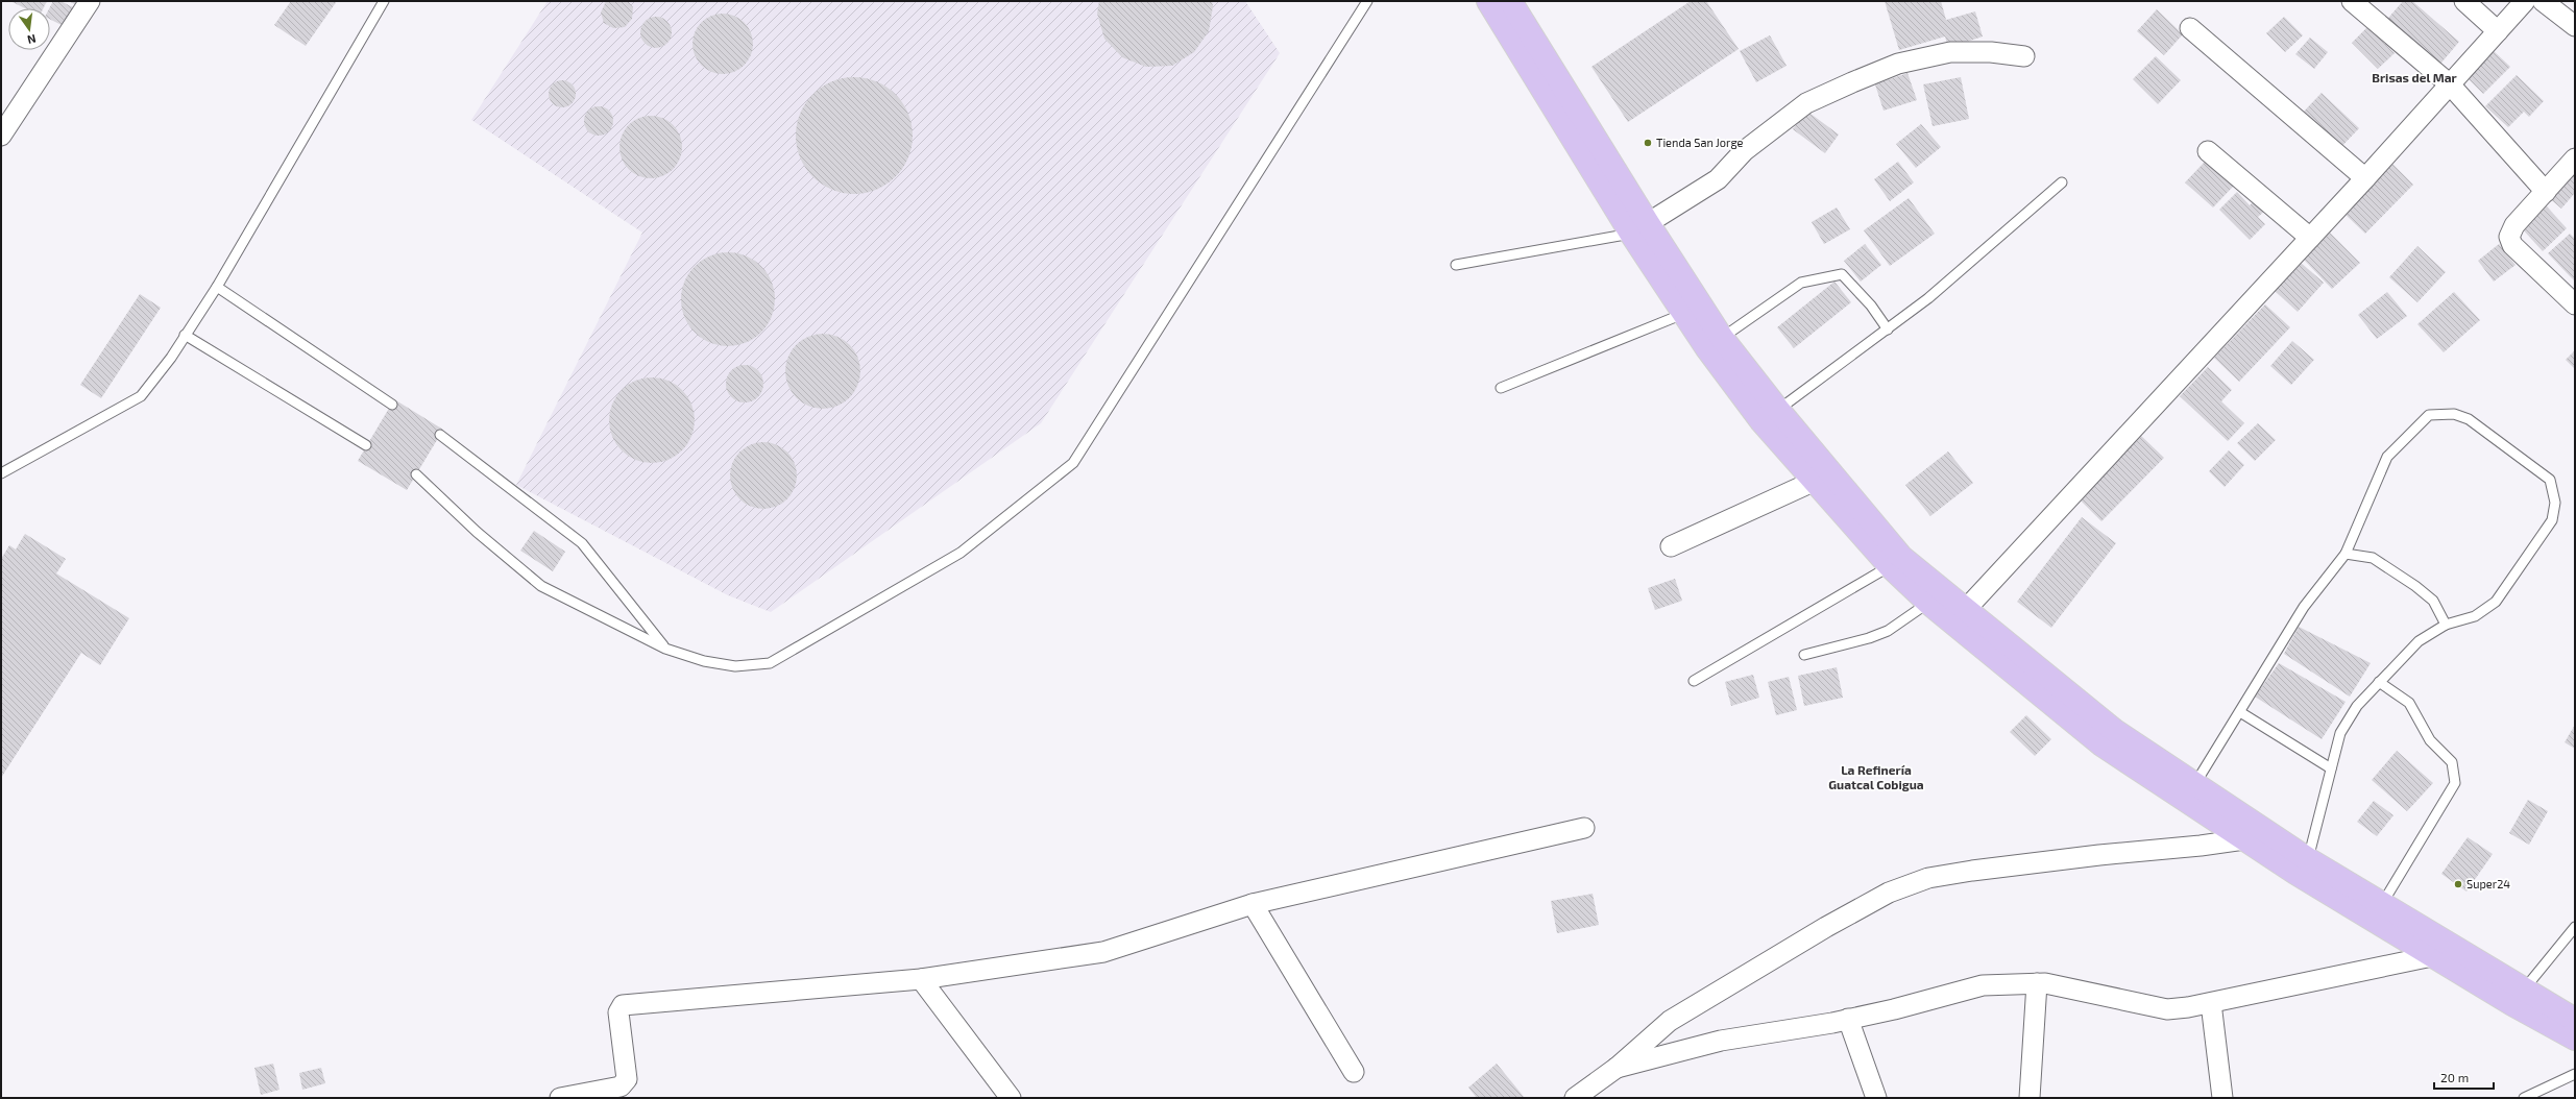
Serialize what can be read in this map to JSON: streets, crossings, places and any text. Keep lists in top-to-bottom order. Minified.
{"districts":["Brisas del Mar","La Refinería Guatcal Cobigua"],"places":["Tienda San Jorge","Super24"],"scale_bar":"20 m","north":"bottom"}
